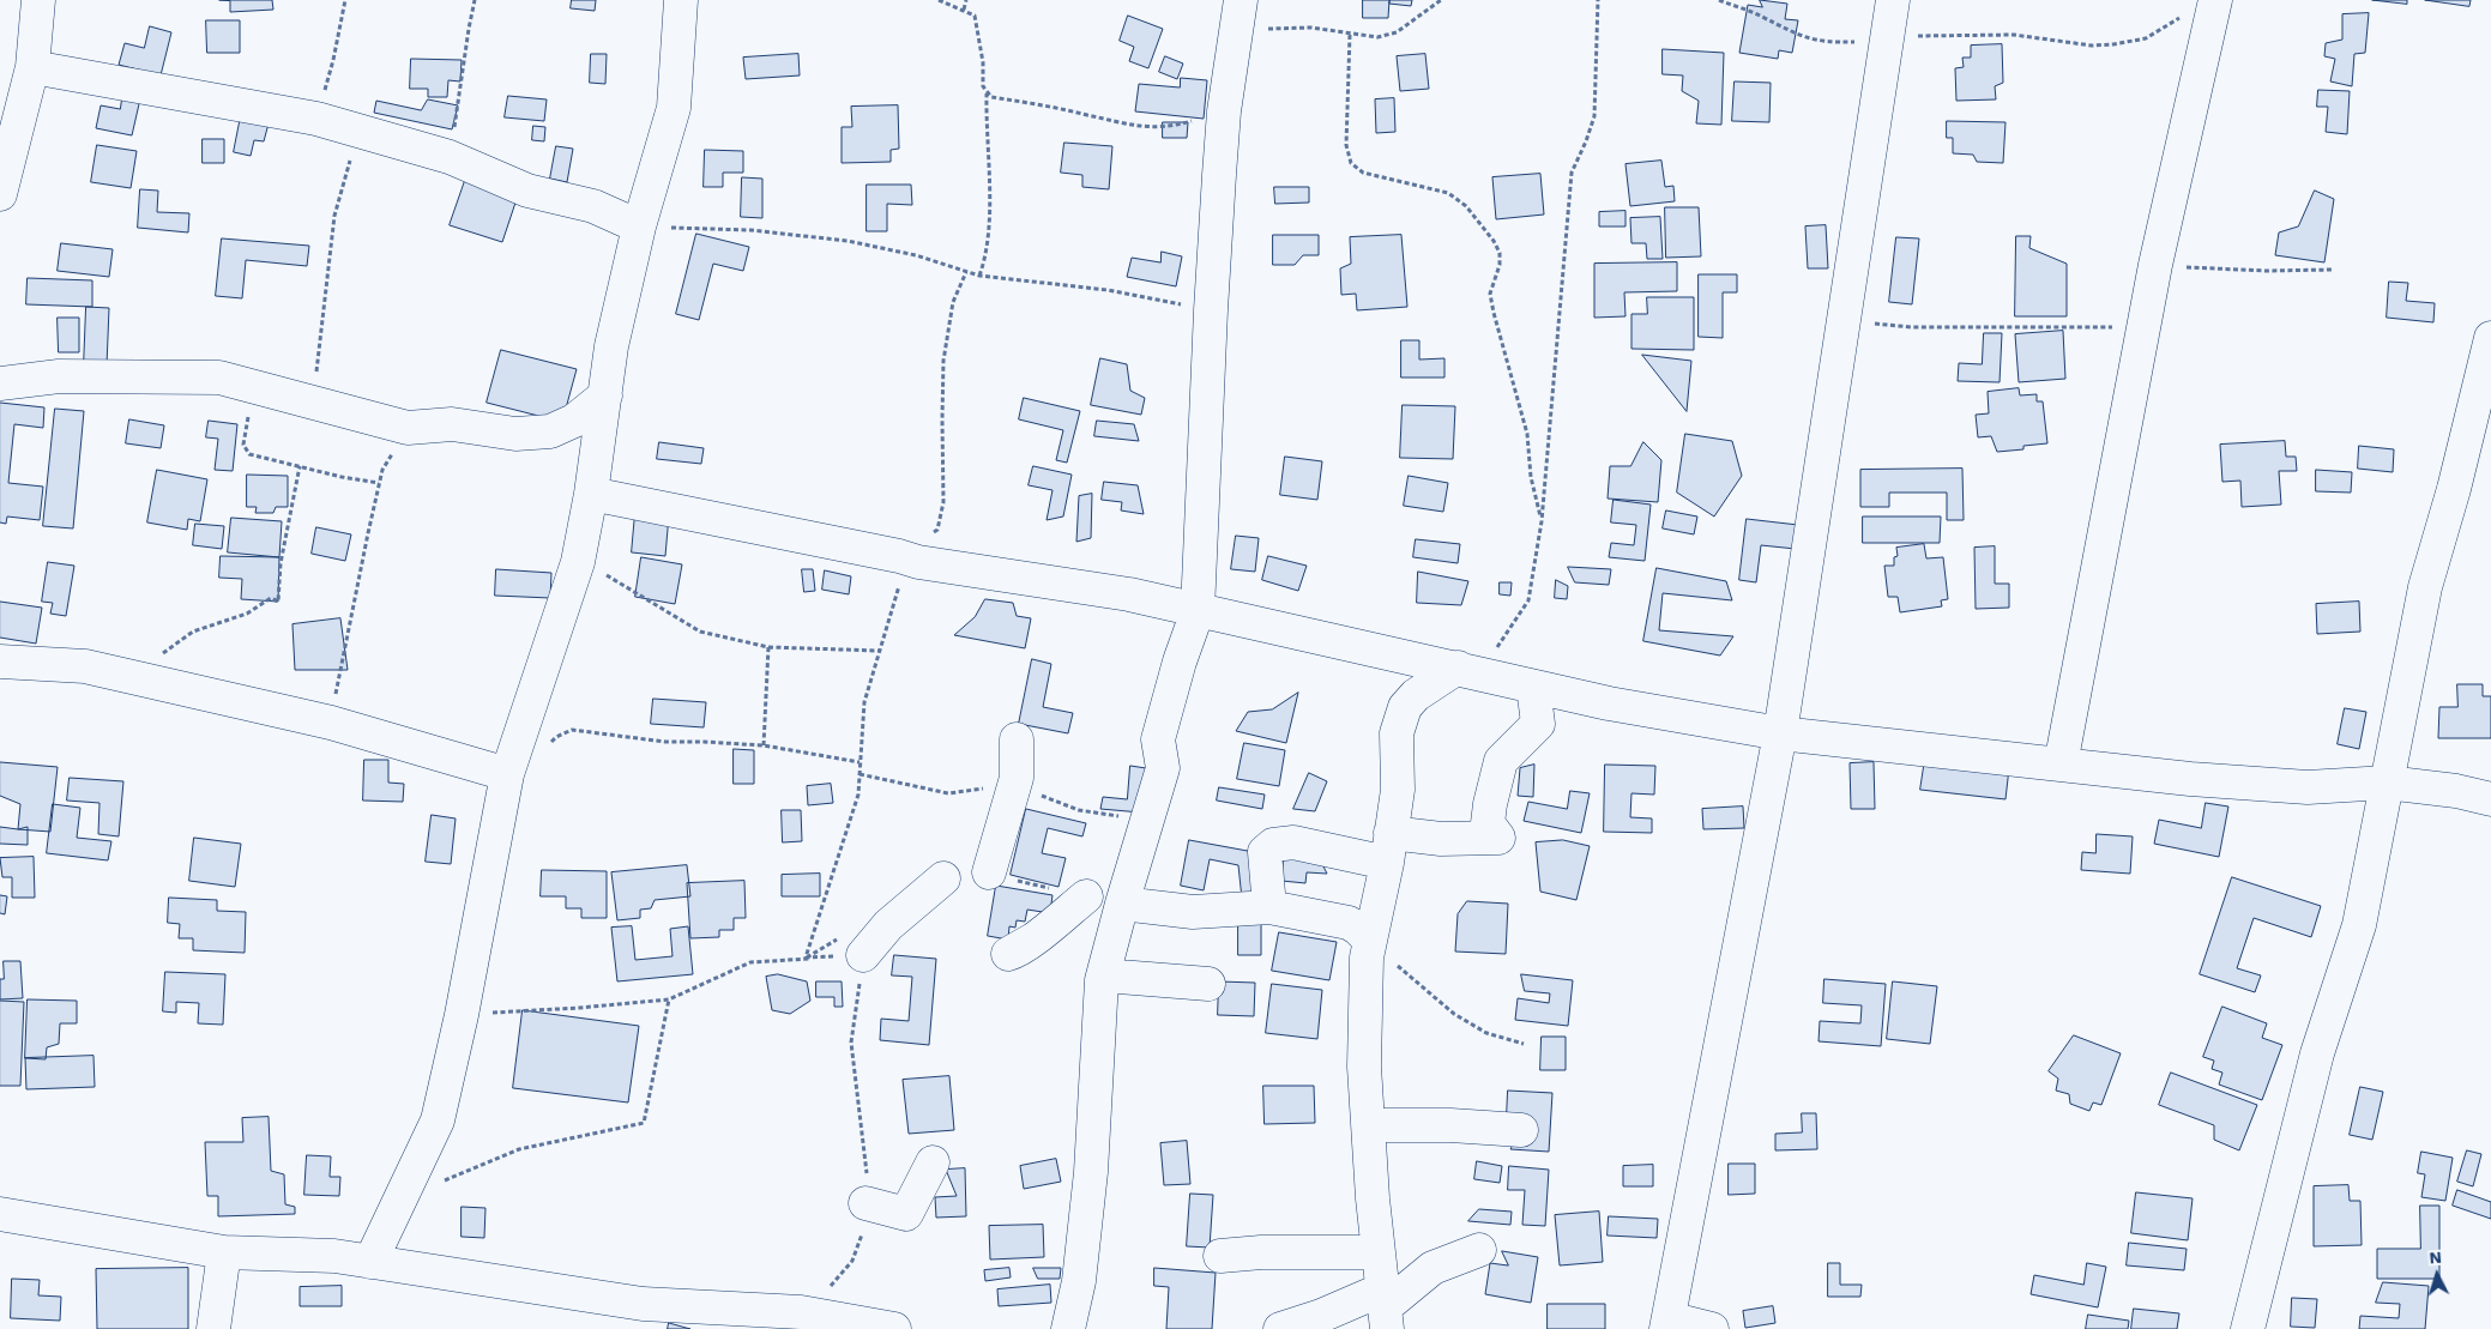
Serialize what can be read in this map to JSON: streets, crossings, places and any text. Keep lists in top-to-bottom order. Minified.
{"north":"top"}
